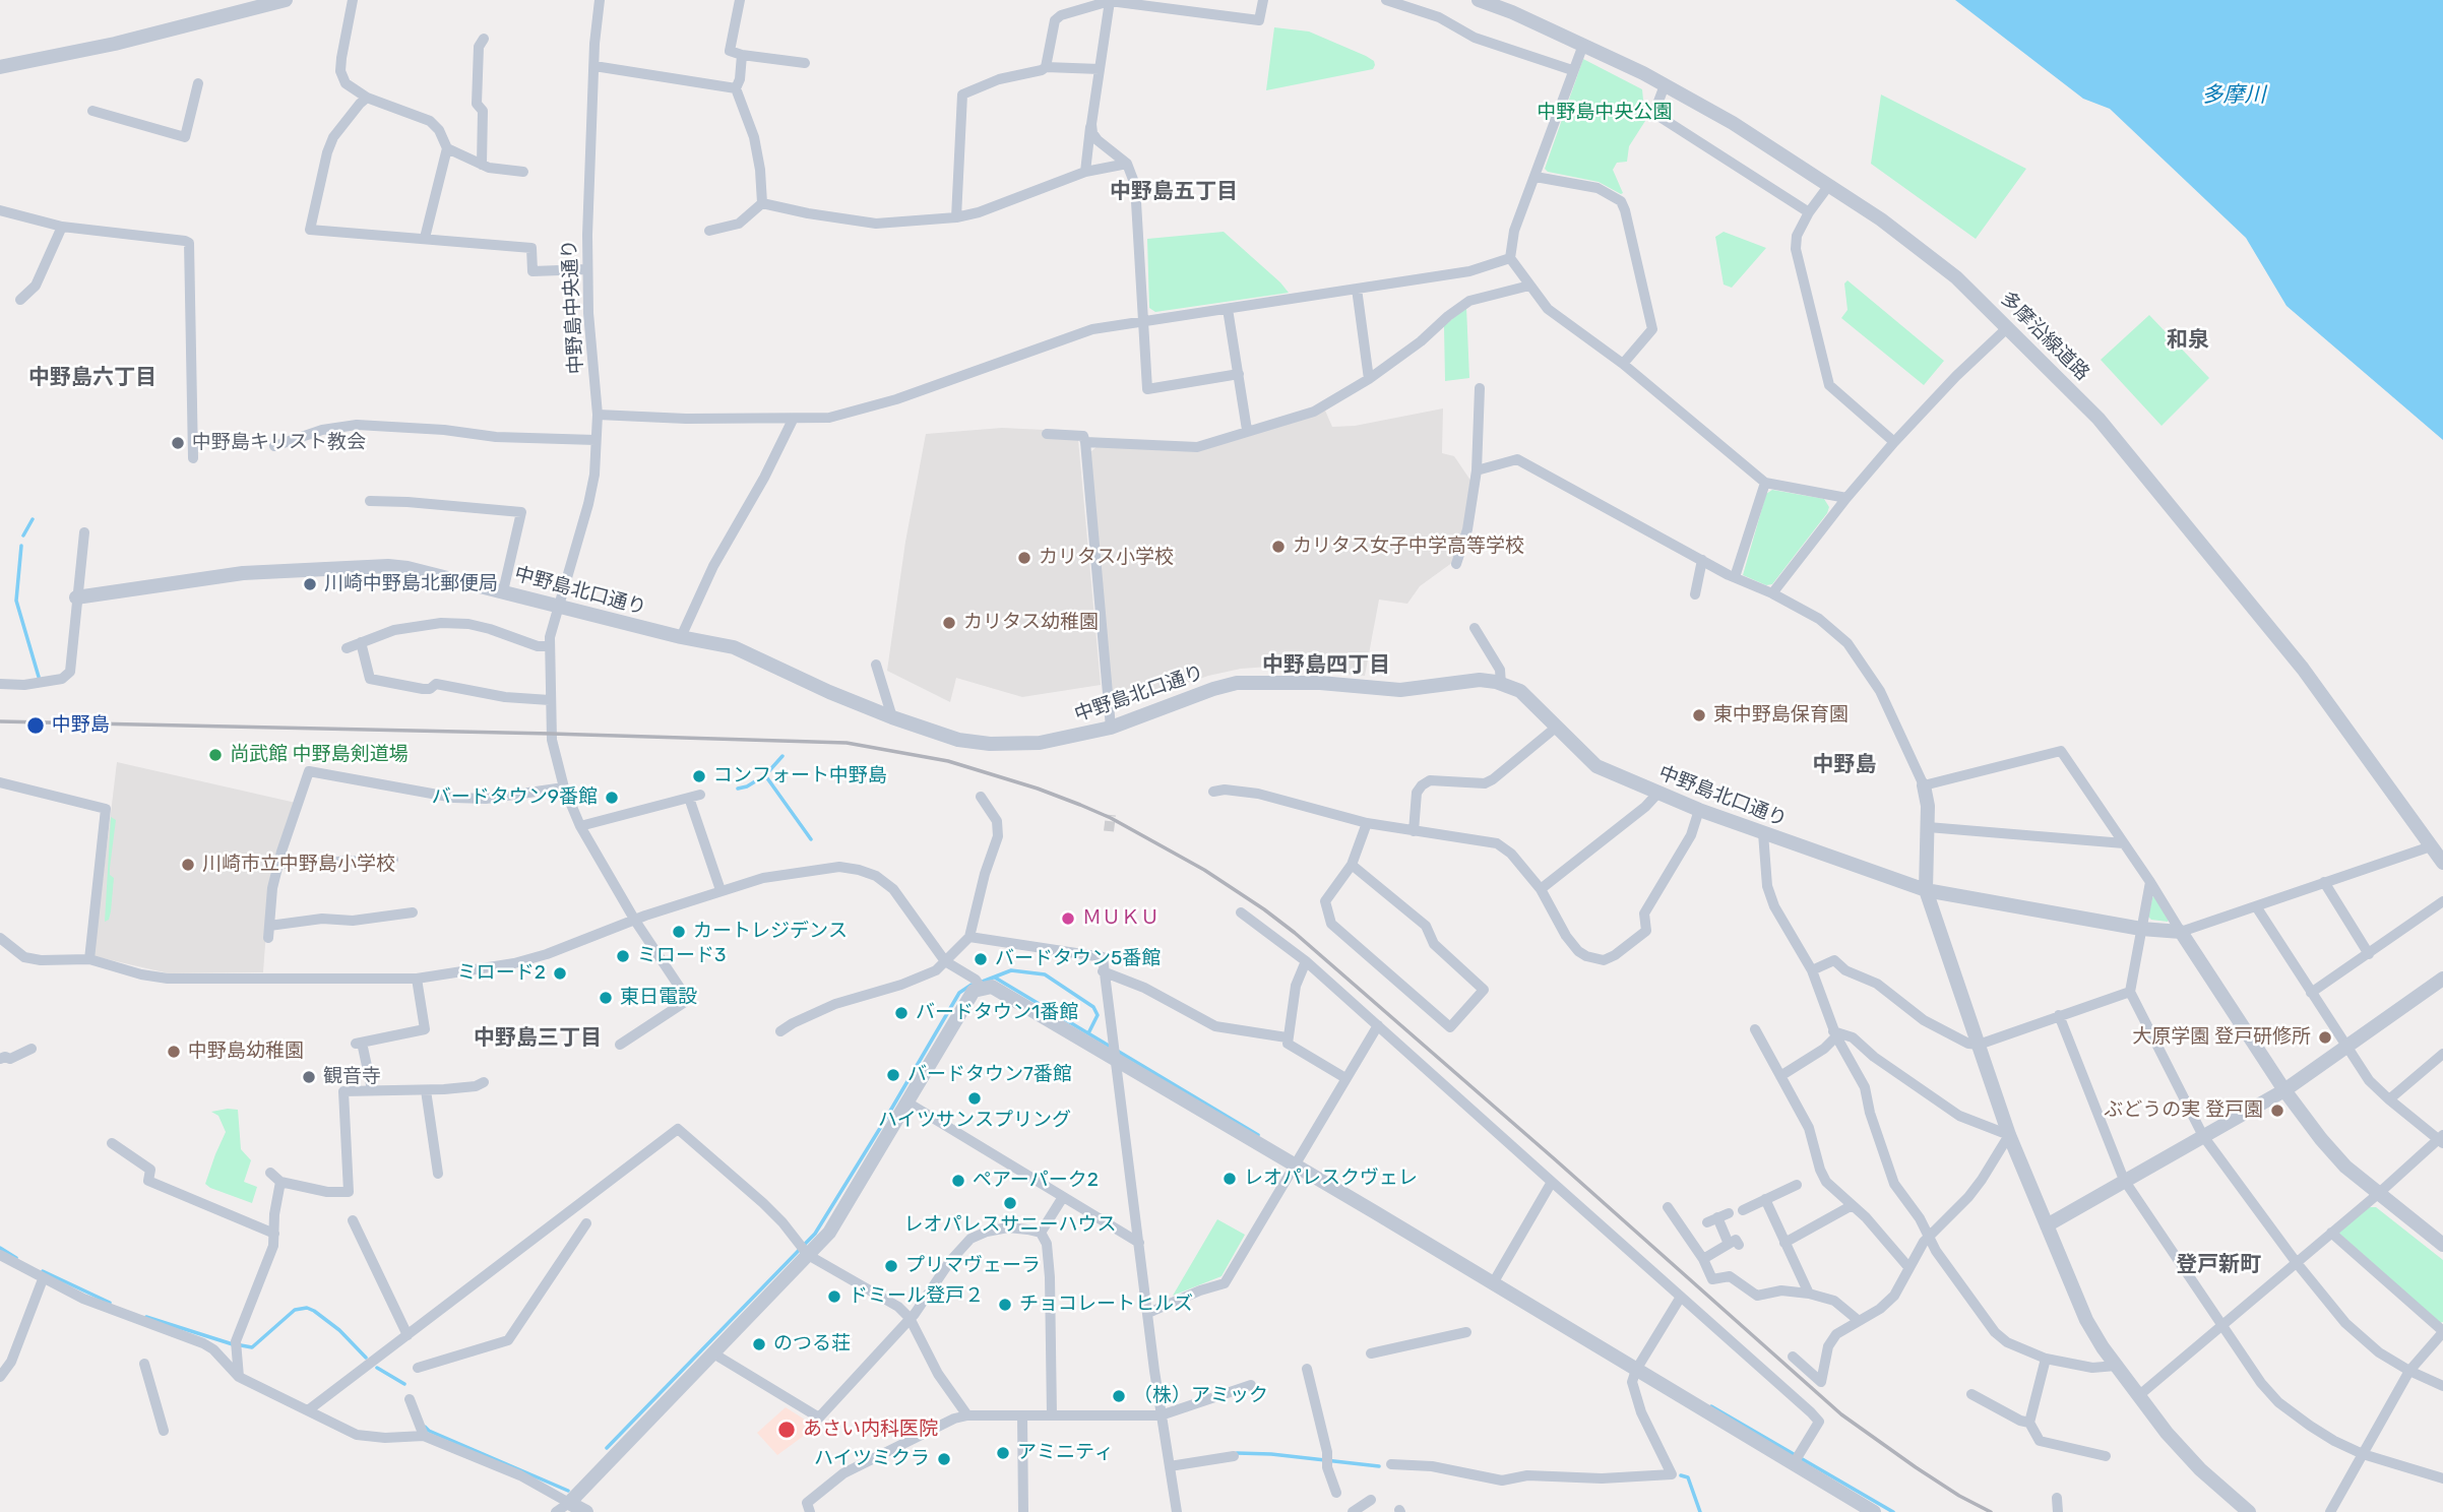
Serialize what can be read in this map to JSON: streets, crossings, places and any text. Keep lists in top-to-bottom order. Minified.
{"streets":{"street":["中野島中央通り","多摩沿線道路","中野島北口通り"]},"crossings":[["中野島中央通り","中野島北口通り"]],"districts":["中野島五丁目","和泉","中野島六丁目","中野島四丁目","中野島","中野島三丁目","登戸新町"],"water":["多摩川"],"parks":["中野島中央公園"],"places":["中野島キリスト教会","カリタス女子中学高等学校","カリタス小学校","川崎中野島北郵便局","カリタス幼稚園","東中野島保育園","中野島","尚武館 中野島剣道場","コンフォート中野島","バードタウン9番館","川崎市立中野島小学校","ＭＵＫＵ","カートレジデンス","ミロード3","バードタウン5番館","ミロード2","東日電設","バードタウン1番館","大原学園 登戸研修所","中野島幼稚園","バードタウン7番館","観音寺","ハイツサンスプリング","ぶどうの実 登戸園","レオパレスクヴェレ","ペアーパーク2","レオパレスサニーハウス","プリマヴェーラ","ドミール登戸２","チョコレートヒルズ","のつる荘","（株）アミック","あさい内科医院","アミニティ","ハイツミクラ"]}
